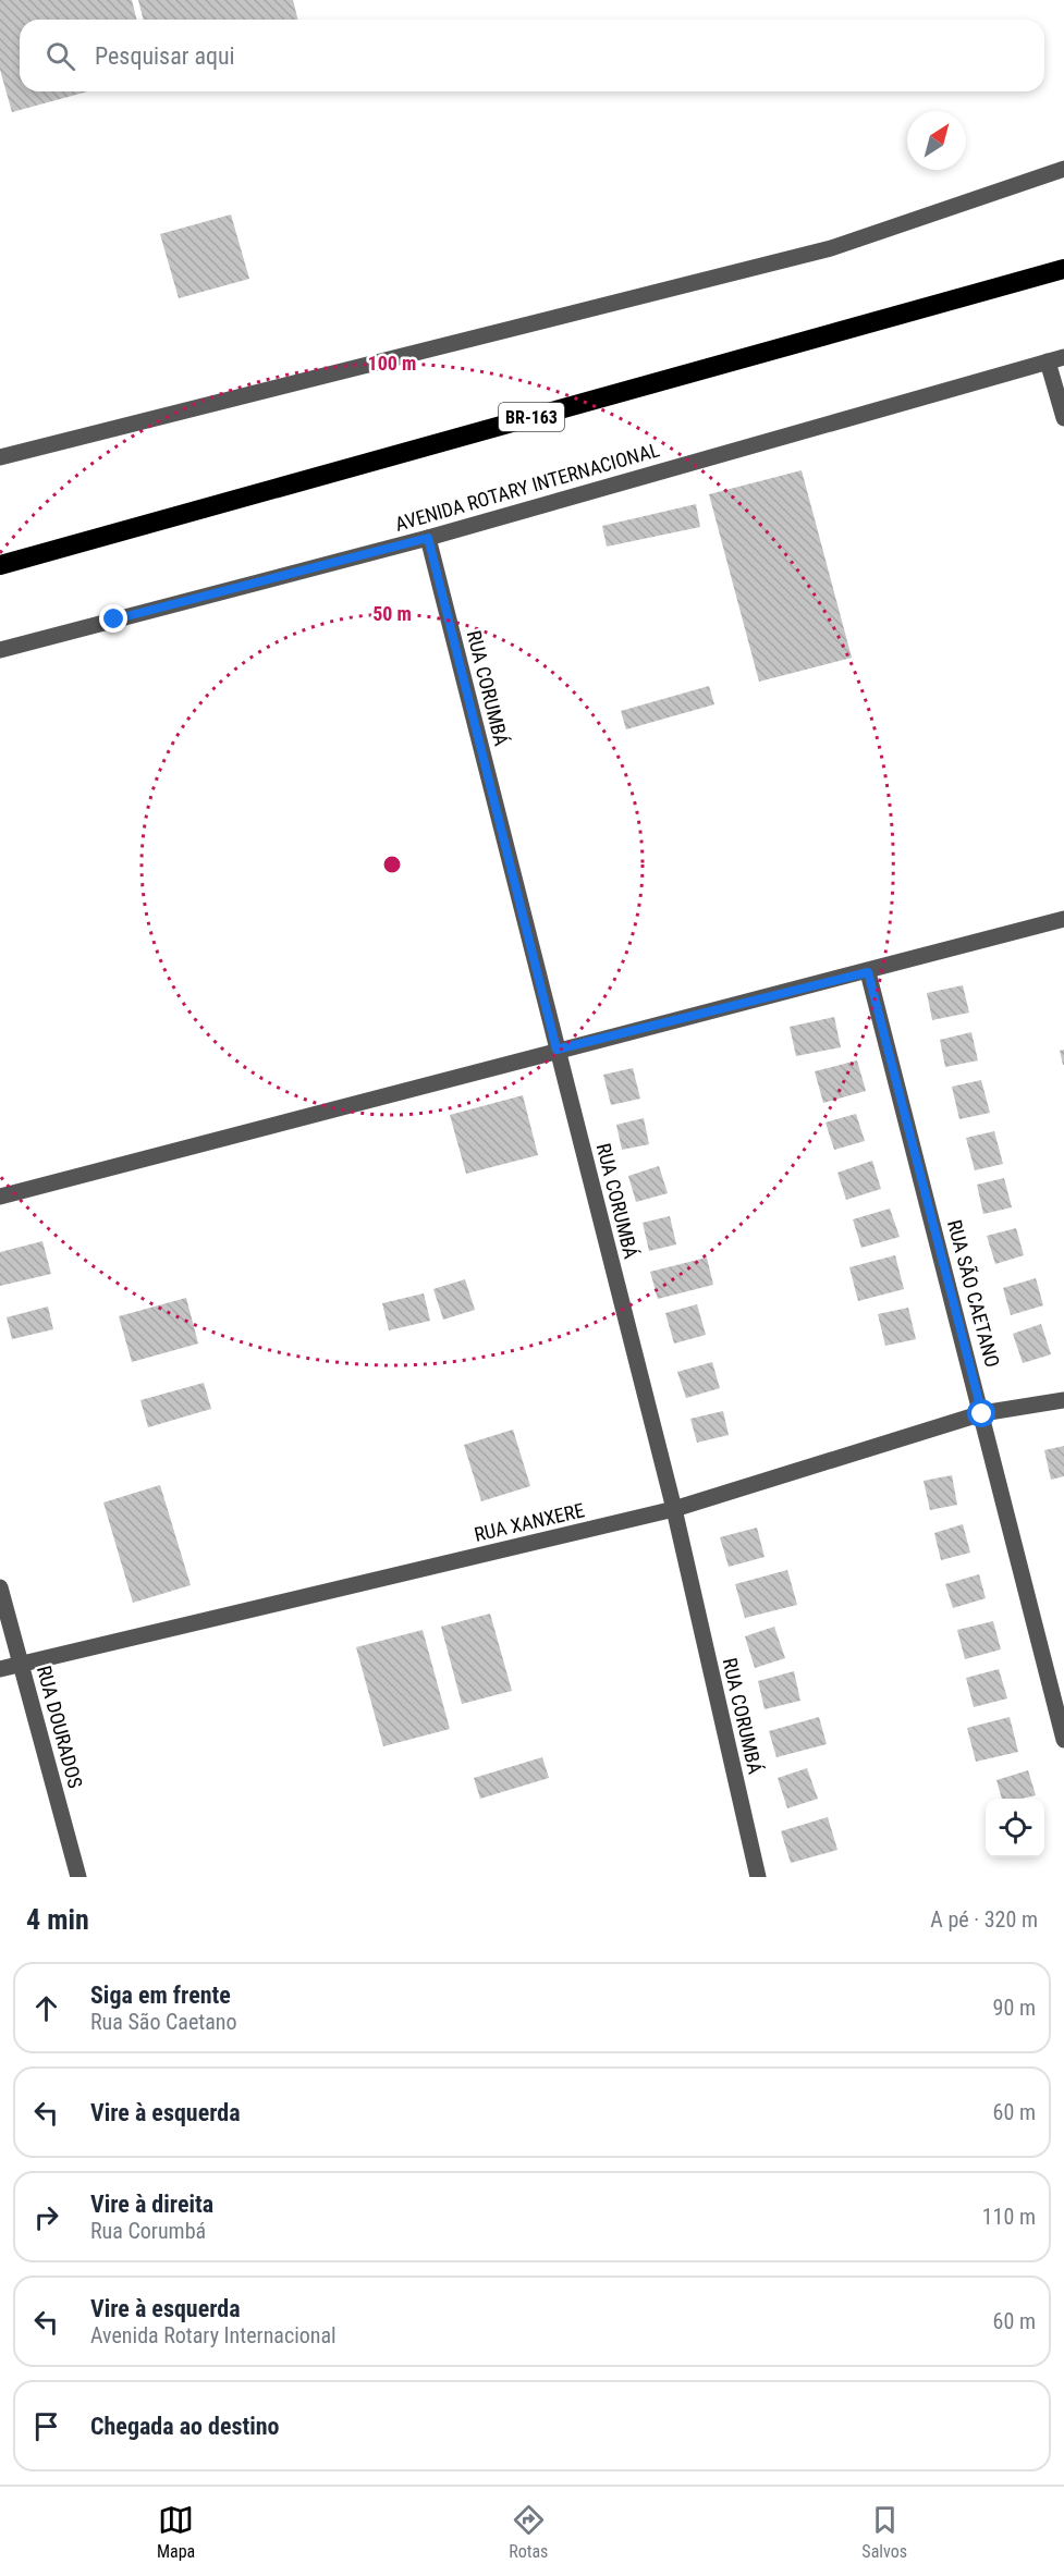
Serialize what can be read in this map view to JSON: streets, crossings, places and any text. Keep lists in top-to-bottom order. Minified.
{"streets":{"highway":["BR-163"],"street":["AVENIDA ROTARY INTERNACIONAL","RUA CORUMBÁ","RUA SÃO CAETANO","RUA XANXERE","RUA DOURADOS"]},"crossings":[["AVENIDA ROTARY INTERNACIONAL","RUA CORUMBÁ"],["RUA CORUMBÁ","RUA XANXERE"],["RUA SÃO CAETANO","RUA XANXERE"],["RUA XANXERE","RUA DOURADOS"]],"north":"top right","page":{"search":"Pesquisar aqui","heading":["4 min","A pé · 320 m"],"list":[["Siga em frente","Rua São Caetano","90 m"],["Vire à esquerda","60 m"],["Vire à direita","Rua Corumbá","110 m"],["Vire à esquerda","Avenida Rotary Internacional","60 m"],"Chegada ao destino"],"nav":["Mapa","Rotas","Salvos"]},"rings":["100 m","50 m"]}
